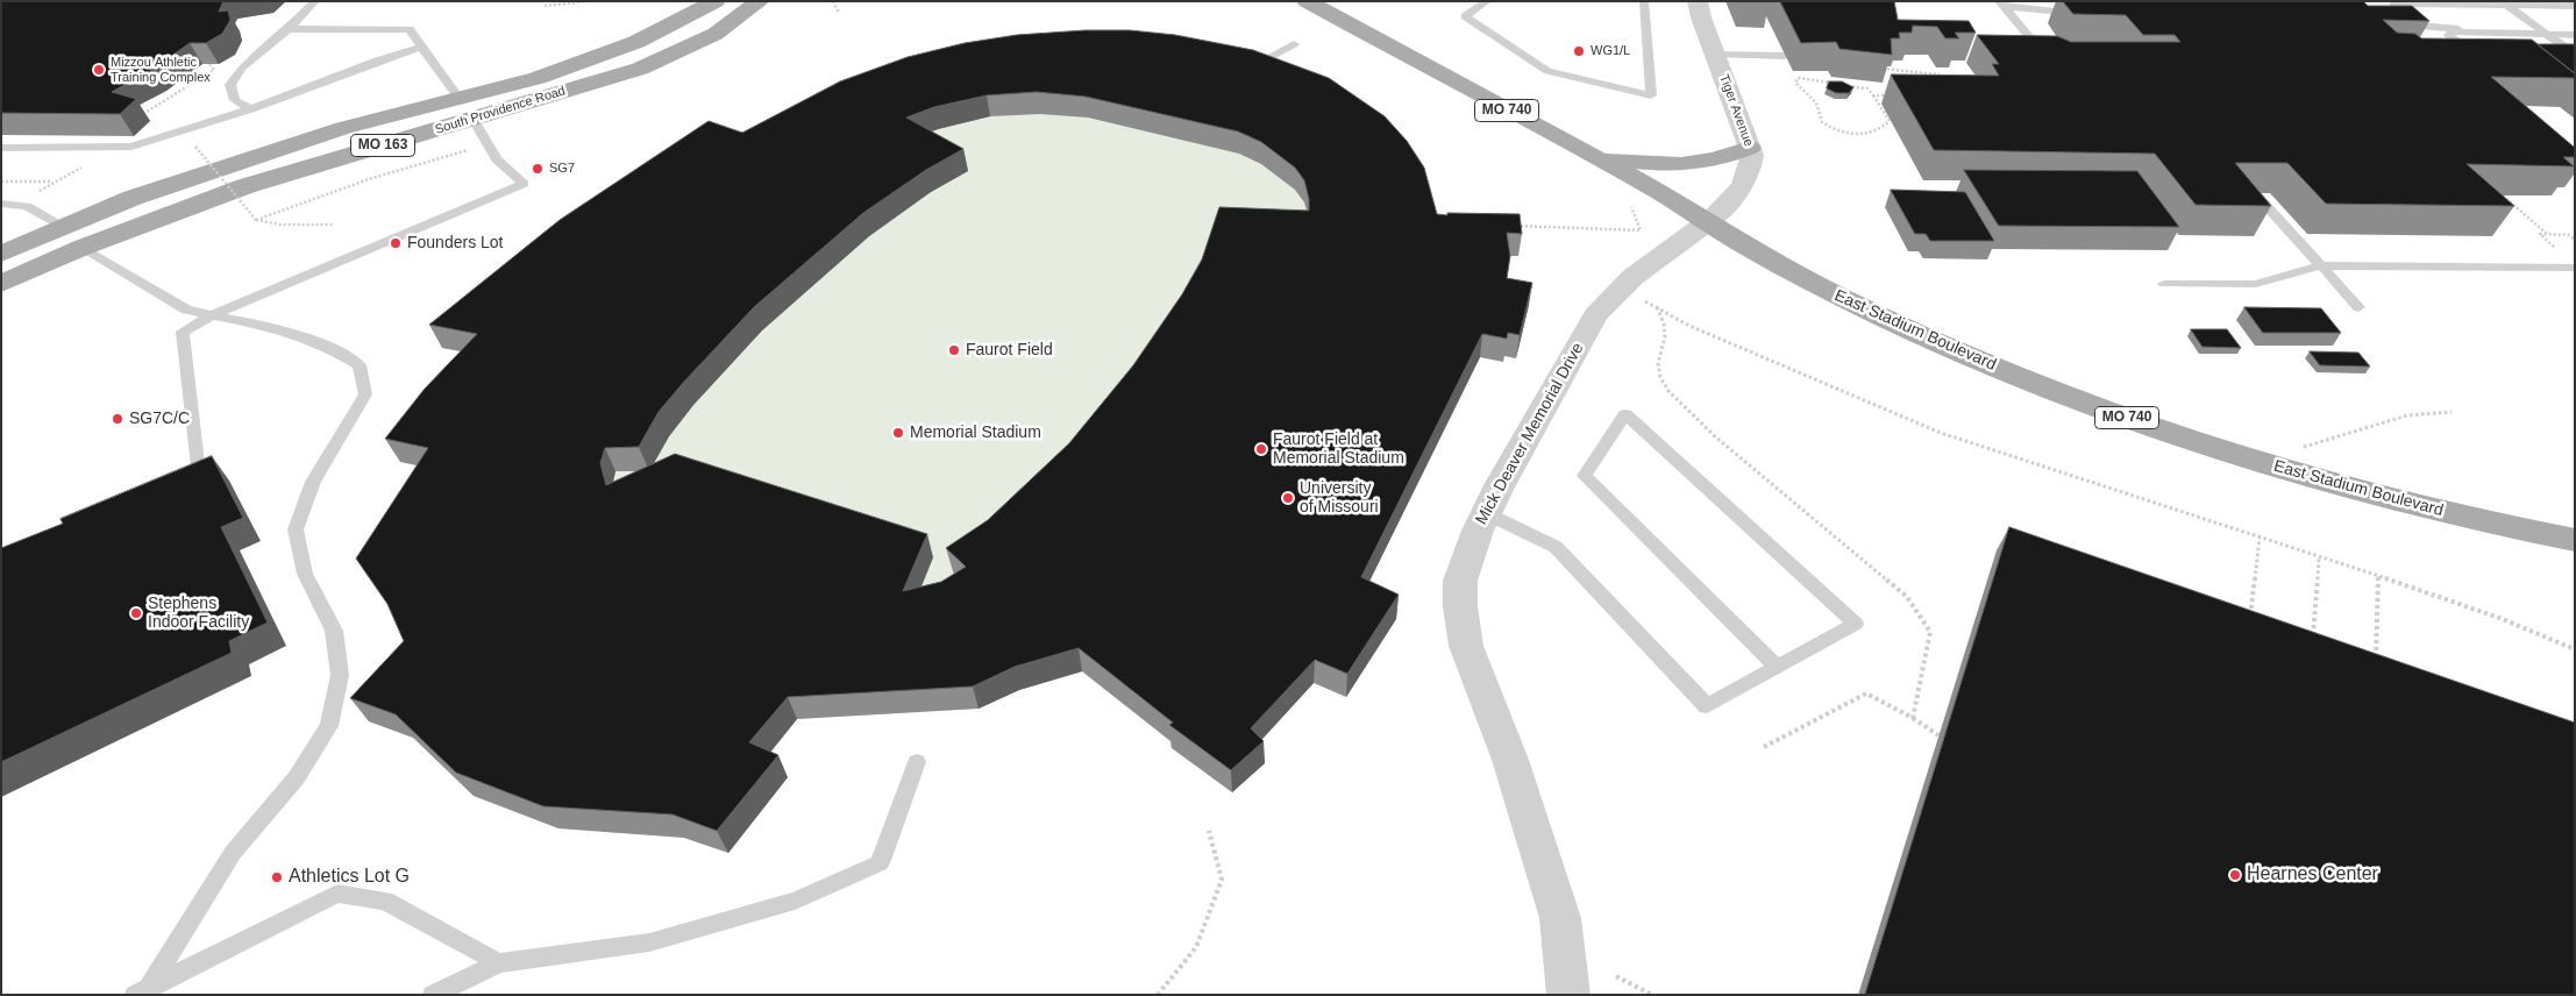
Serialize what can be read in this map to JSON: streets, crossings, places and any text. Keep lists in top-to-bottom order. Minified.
{"streets":{"main road":["South Providence Road","MO 740","MO 163","East Stadium Boulevard"],"street":["Tiger Avenue","Mick Deaver Memorial Drive"]},"crossings":[["Tiger Avenue","East Stadium Boulevard"],["Tiger Avenue","Mick Deaver Memorial Drive"],["East Stadium Boulevard","Mick Deaver Memorial Drive"]],"places":["WG1/L","Mizzou Athletic Training Complex","SG7","Founders Lot","Faurot Field","SG7C/C","Memorial Stadium","Faurot Field at Memorial Stadium","University of Missouri","Stephens Indoor Facility","Hearnes Center","Athletics Lot G"]}
